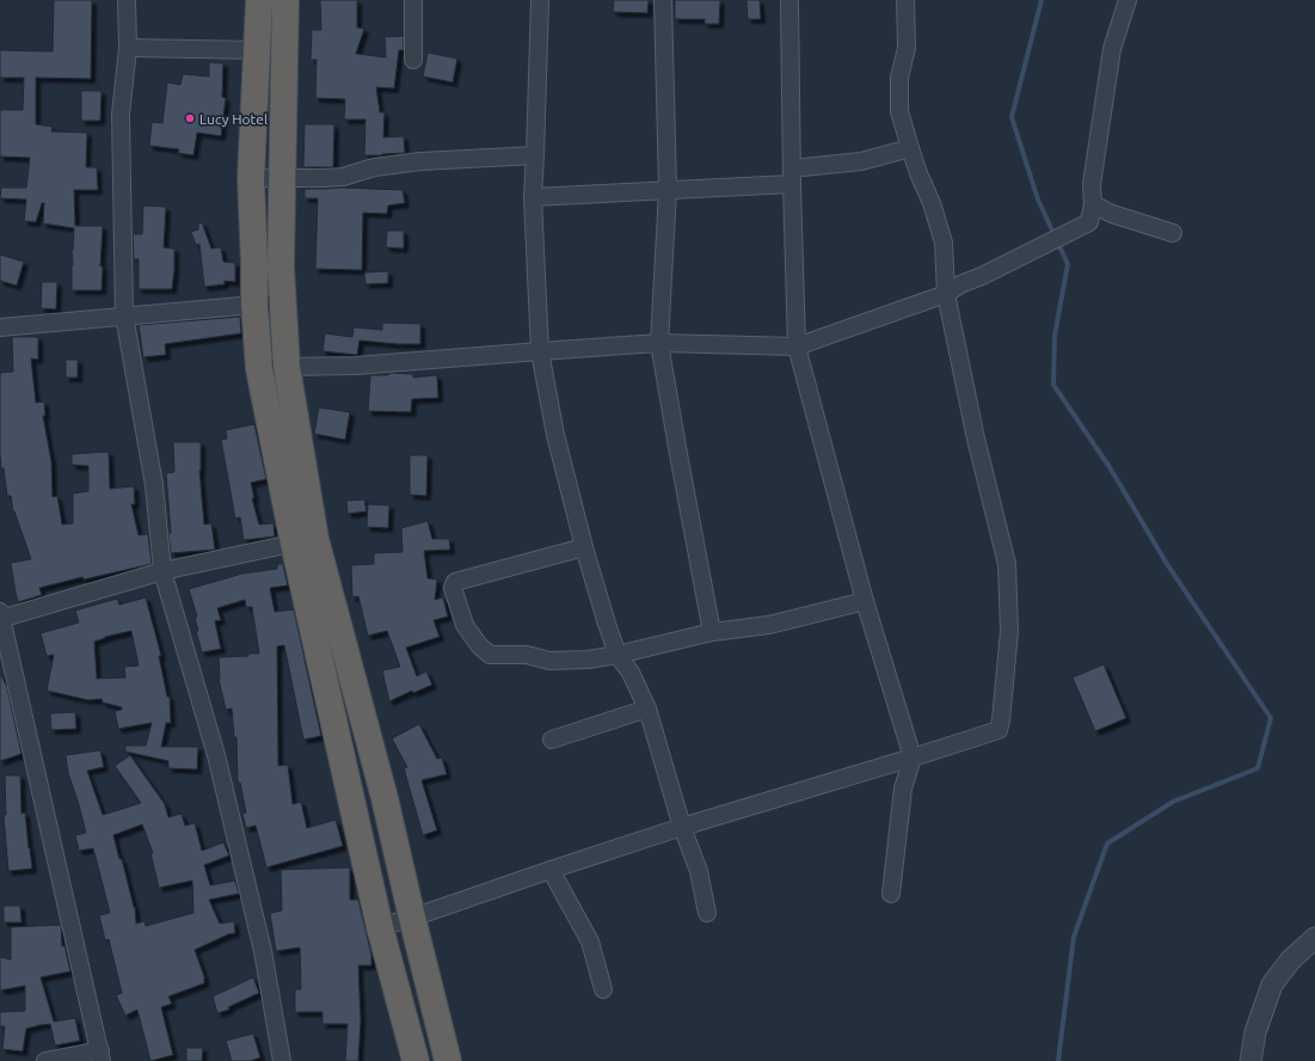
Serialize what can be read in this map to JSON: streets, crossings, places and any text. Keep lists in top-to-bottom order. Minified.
{"places":["Lucy Hotel"]}
